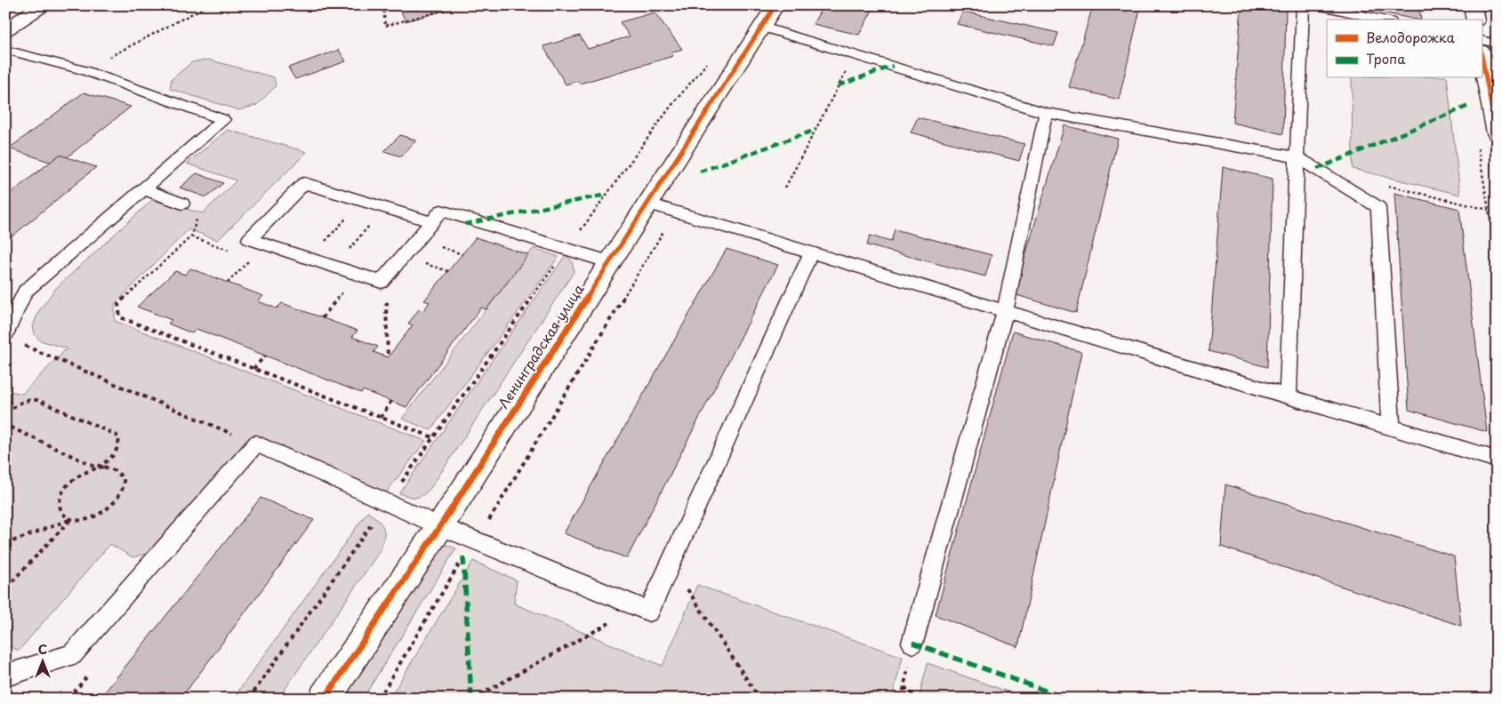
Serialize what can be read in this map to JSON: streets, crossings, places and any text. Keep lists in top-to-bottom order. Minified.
{"streets":{"street":["Ленинградская улица"]},"legend":["Велодорожка","Тропа"],"north":"top"}
